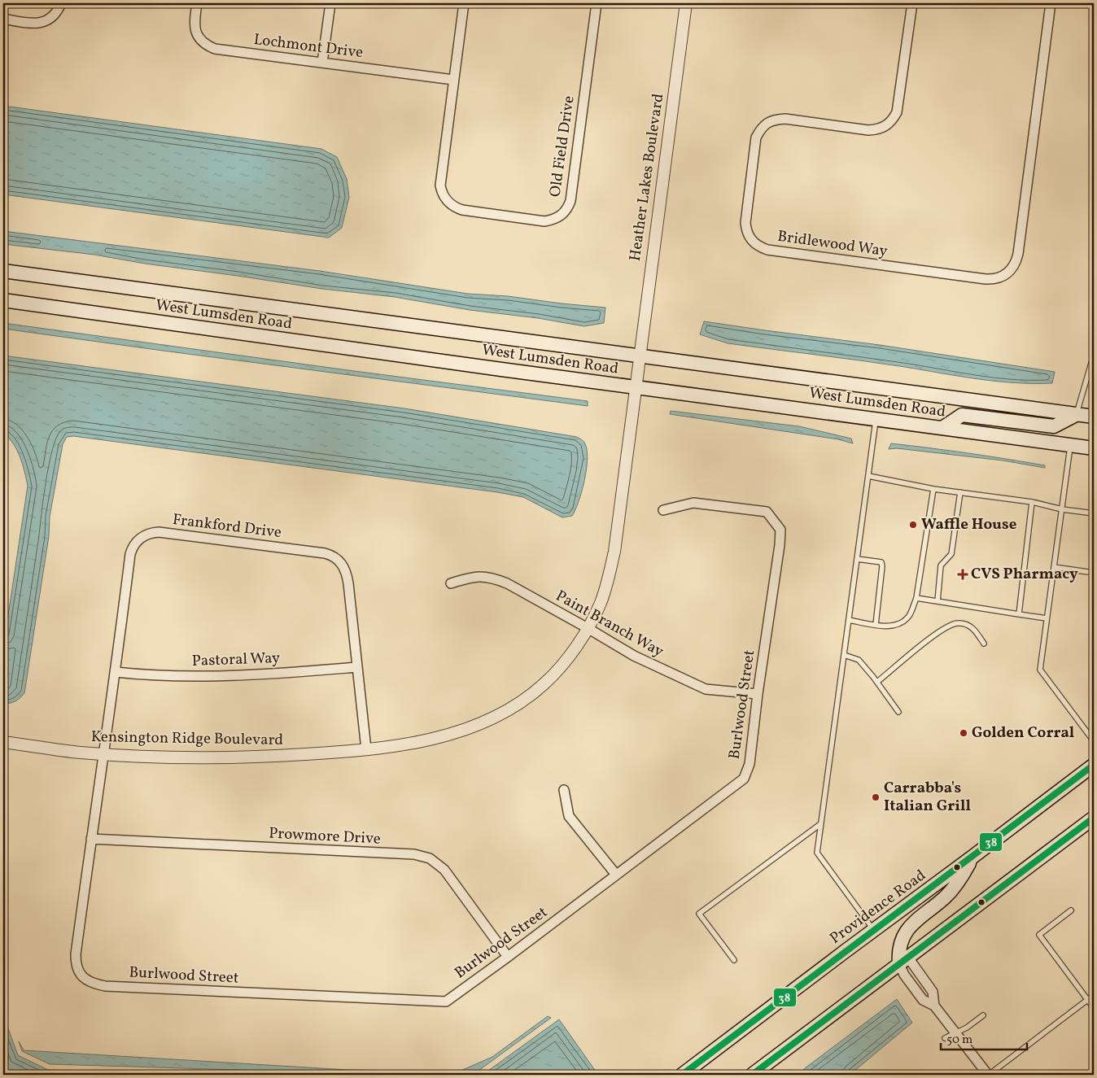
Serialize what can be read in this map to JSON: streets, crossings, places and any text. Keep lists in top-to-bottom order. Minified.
{"streets":{"main road":["West Lumsden Road","Providence Road"],"street":["Lochmont Drive","Old Field Drive","Heather Lakes Boulevard","Bridlewood Way","Frankford Drive","Paint Branch Way","Pastoral Way","Burlwood Street","Kensington Ridge Boulevard","Prowmore Drive"]},"crossings":[["Lochmont Drive","Old Field Drive"],["Heather Lakes Boulevard","West Lumsden Road"],["Heather Lakes Boulevard","Kensington Ridge Boulevard"],["West Lumsden Road","Kensington Ridge Boulevard"],["Frankford Drive","Pastoral Way"],["Frankford Drive","Burlwood Street"],["Frankford Drive","Kensington Ridge Boulevard"],["Paint Branch Way","Burlwood Street"],["Paint Branch Way","Kensington Ridge Boulevard"],["Burlwood Street","Kensington Ridge Boulevard"],["Burlwood Street","Prowmore Drive"]],"places":{"other":["Waffle House","Golden Corral","Carrabba's Italian Grill"],"health":["CVS Pharmacy"]},"lines":["transit line 38"],"scale_bar":"50 m"}
